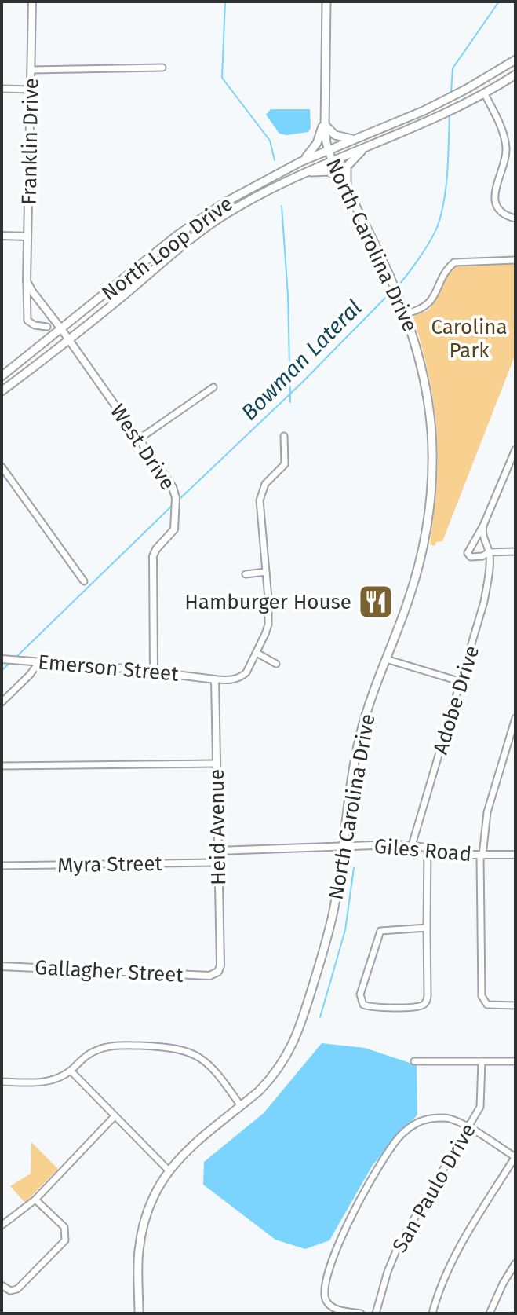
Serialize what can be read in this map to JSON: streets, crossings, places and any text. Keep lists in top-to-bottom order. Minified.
{"streets":{"main road":["North Carolina Drive","North Loop Drive"],"street":["Franklin Drive","West Drive","Emerson Street","Adobe Drive","Heid Avenue","Giles Road","Myra Street","Gallagher Street","San Paulo Drive"]},"crossings":[["North Carolina Drive","North Loop Drive"],["North Carolina Drive","Giles Road"],["North Loop Drive","West Drive"],["West Drive","Emerson Street"],["Emerson Street","Heid Avenue"],["Adobe Drive","Giles Road"],["Heid Avenue","Giles Road"],["Heid Avenue","Myra Street"],["Heid Avenue","Gallagher Street"]],"water":["Bowman Lateral"],"parks":["Carolina Park"],"places":{"restaurant":["Hamburger House"]}}
